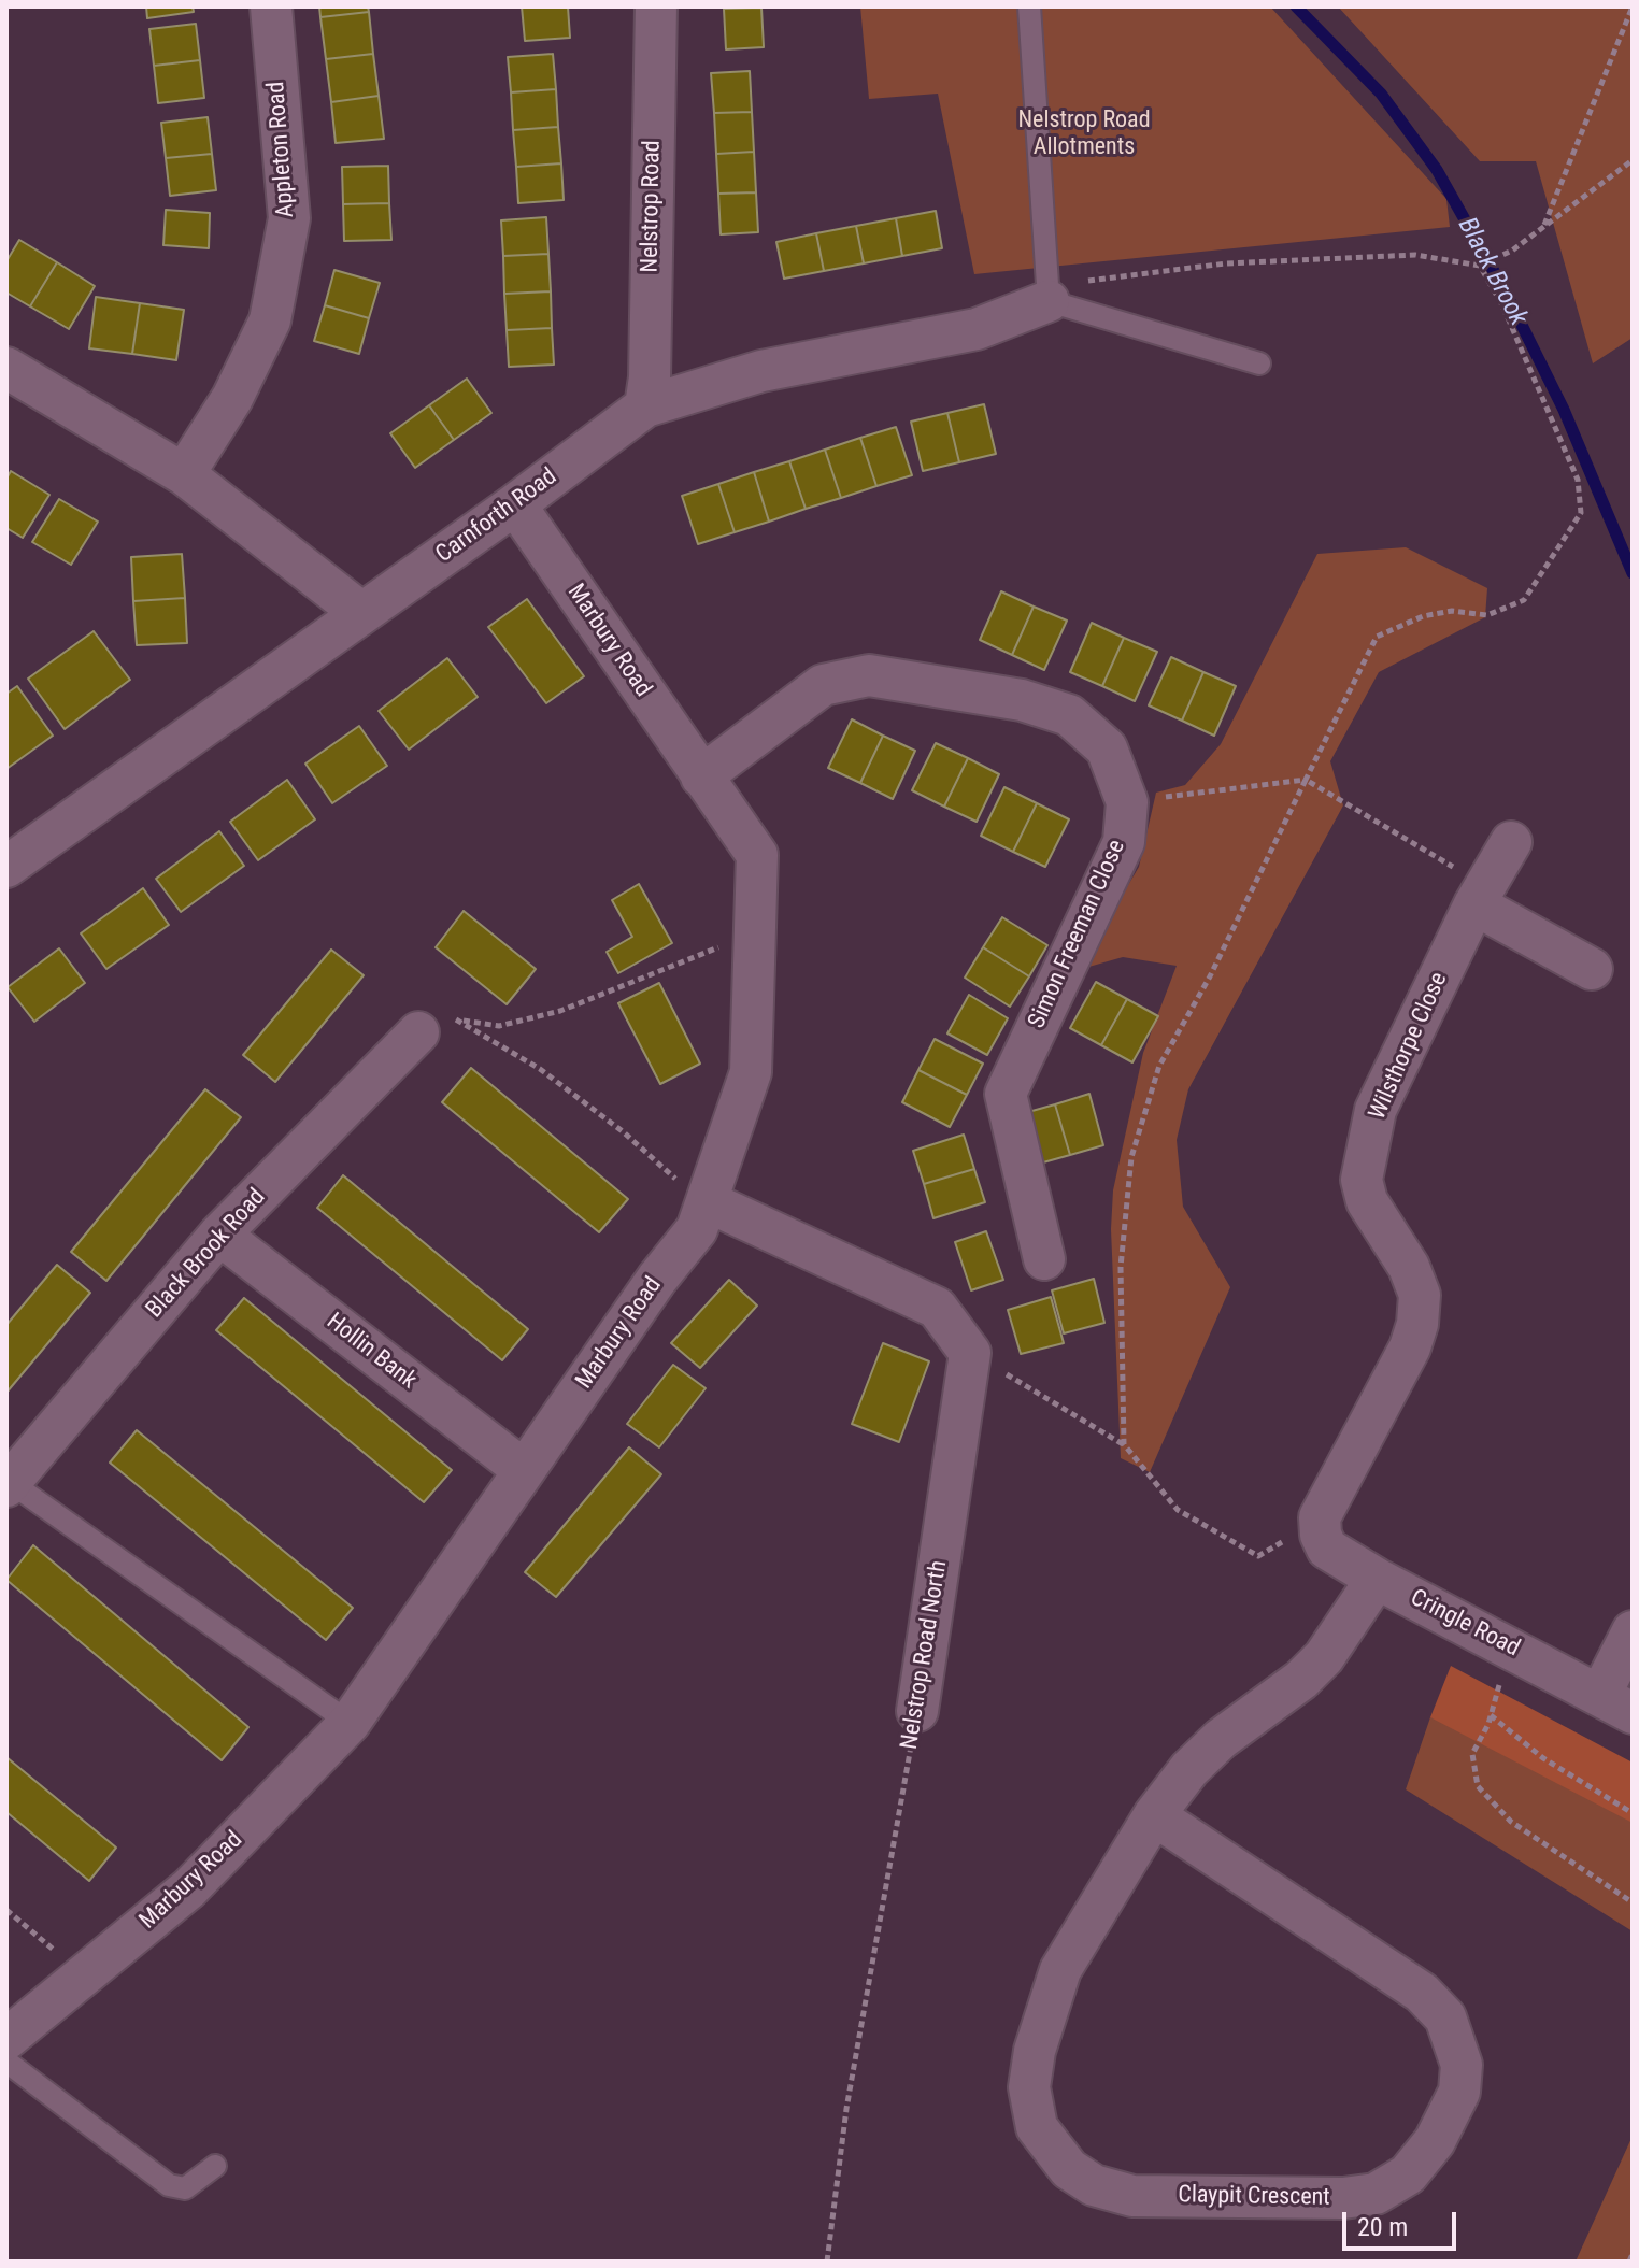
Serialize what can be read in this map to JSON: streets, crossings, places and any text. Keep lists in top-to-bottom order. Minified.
{"streets":{"street":["Appleton Road","Nelstrop Road","Carnforth Road","Marbury Road","Simon Freeman Close","Wilsthorpe Close","Black Brook Road","Hollin Bank","Cringle Road","Nelstrop Road North","Claypit Crescent"]},"crossings":[["Nelstrop Road","Carnforth Road"],["Carnforth Road","Marbury Road"],["Marbury Road","Simon Freeman Close"],["Marbury Road","Hollin Bank"],["Wilsthorpe Close","Cringle Road"],["Black Brook Road","Hollin Bank"],["Cringle Road","Claypit Crescent"]],"water":["Black Brook"],"parks":["Nelstrop Road Allotments"],"scale_bar":"20 m"}
